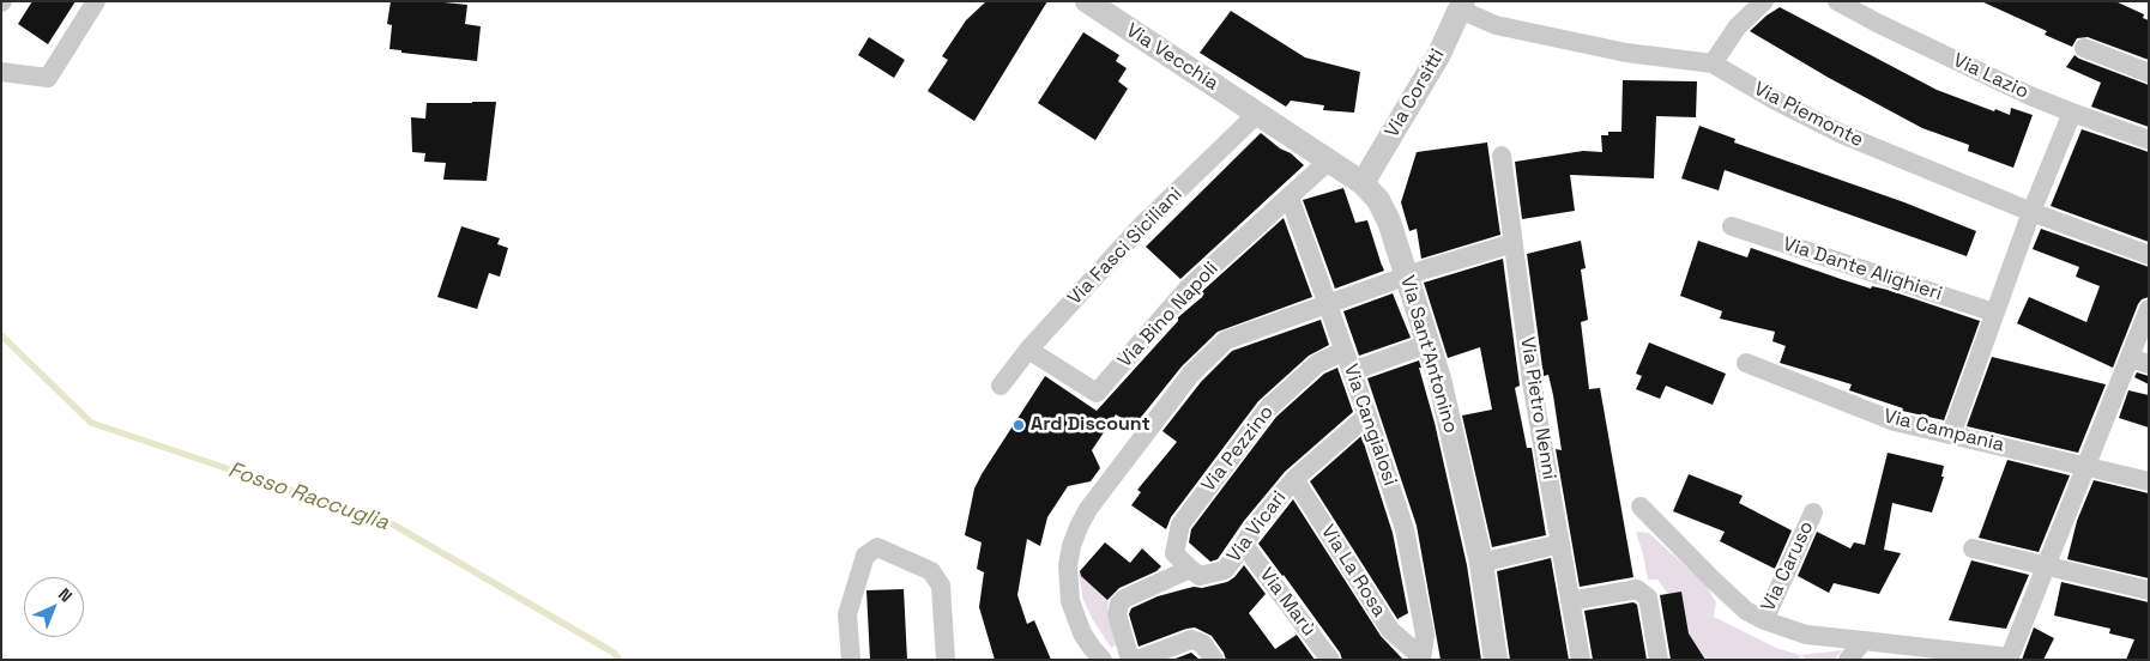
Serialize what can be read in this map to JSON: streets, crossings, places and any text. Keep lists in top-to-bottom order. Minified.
{"streets":{"street":["Via Vecchia","Via Lazio","Via Corsitti","Via Piemonte","Via Fasci Siciliani","Via Dante Alighieri","Via Bino Napoli","Via Sant'Antonino","Via Pietro Nenni","Via Cangialosi","Via Campania","Via Pezzino","Via Vicari","Via Caruso","Via La Rosa","Via Marù"]},"crossings":[["Via Vecchia","Via Fasci Siciliani"],["Via Vecchia","Via Sant'Antonino"],["Via Corsitti","Via Piemonte"],["Via Corsitti","Via Sant'Antonino"],["Via Fasci Siciliani","Via Bino Napoli"],["Via Fasci Siciliani","Via Sant'Antonino"],["Via Bino Napoli","Via Sant'Antonino"],["Via Bino Napoli","Via Cangialosi"],["Via Cangialosi","Via Pezzino"],["Via Cangialosi","Via Vicari"],["Via Cangialosi","Via La Rosa"],["Via Pezzino","Via Vicari"],["Via Vicari","Via La Rosa"],["Via Vicari","Via Marù"]],"water":["Fosso Raccuglia"],"places":["Ard Discount"],"north":"top right"}
